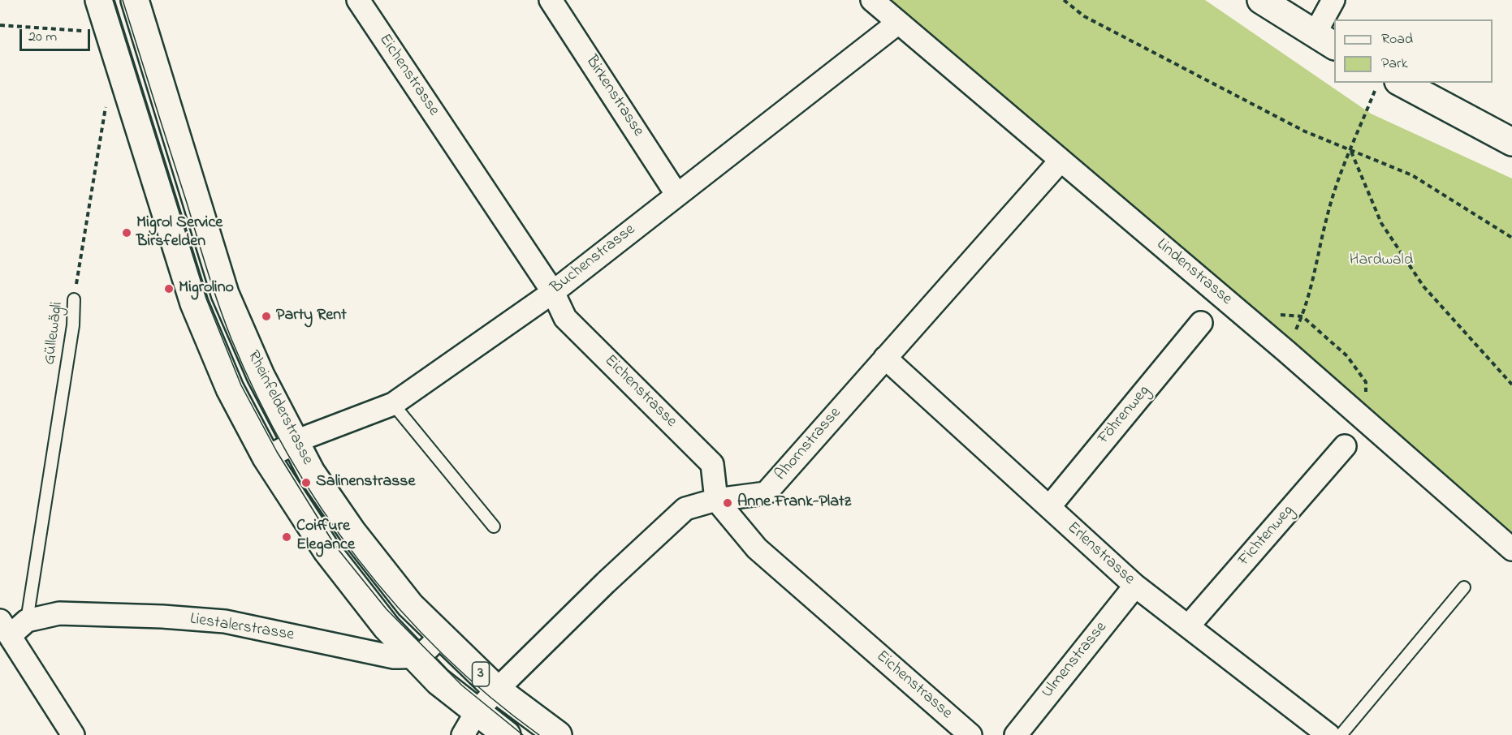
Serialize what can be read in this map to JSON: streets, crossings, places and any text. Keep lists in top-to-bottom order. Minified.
{"streets":{"main road":["Rheinfelderstrasse","3"],"street":["Eichenstrasse","Birkenstrasse","Buchenstrasse","Lindenstrasse","Föhrenweg","Ahornstrasse","Fichtenweg","Erlenstrasse","Liestalerstrasse","Ulmenstrasse"],"lane":["Güllewägli"]},"crossings":[["Eichenstrasse","Buchenstrasse"],["Eichenstrasse","Ahornstrasse"],["Birkenstrasse","Buchenstrasse"],["Buchenstrasse","Lindenstrasse"],["Buchenstrasse","Rheinfelderstrasse"],["Lindenstrasse","Ahornstrasse"],["Güllewägli","Liestalerstrasse"],["Rheinfelderstrasse","Ahornstrasse"],["Rheinfelderstrasse","Liestalerstrasse"],["Föhrenweg","Erlenstrasse"],["Ahornstrasse","Erlenstrasse"],["Fichtenweg","Erlenstrasse"],["Erlenstrasse","Ulmenstrasse"]],"parks":["Hardwald"],"places":["Migrol Service Birsfelden","Migrolino","Party Rent","Salinenstrasse","Anne Frank-Platz","Coiffure Elegance"],"legend":["Road","Park"],"scale_bar":"20 m"}
